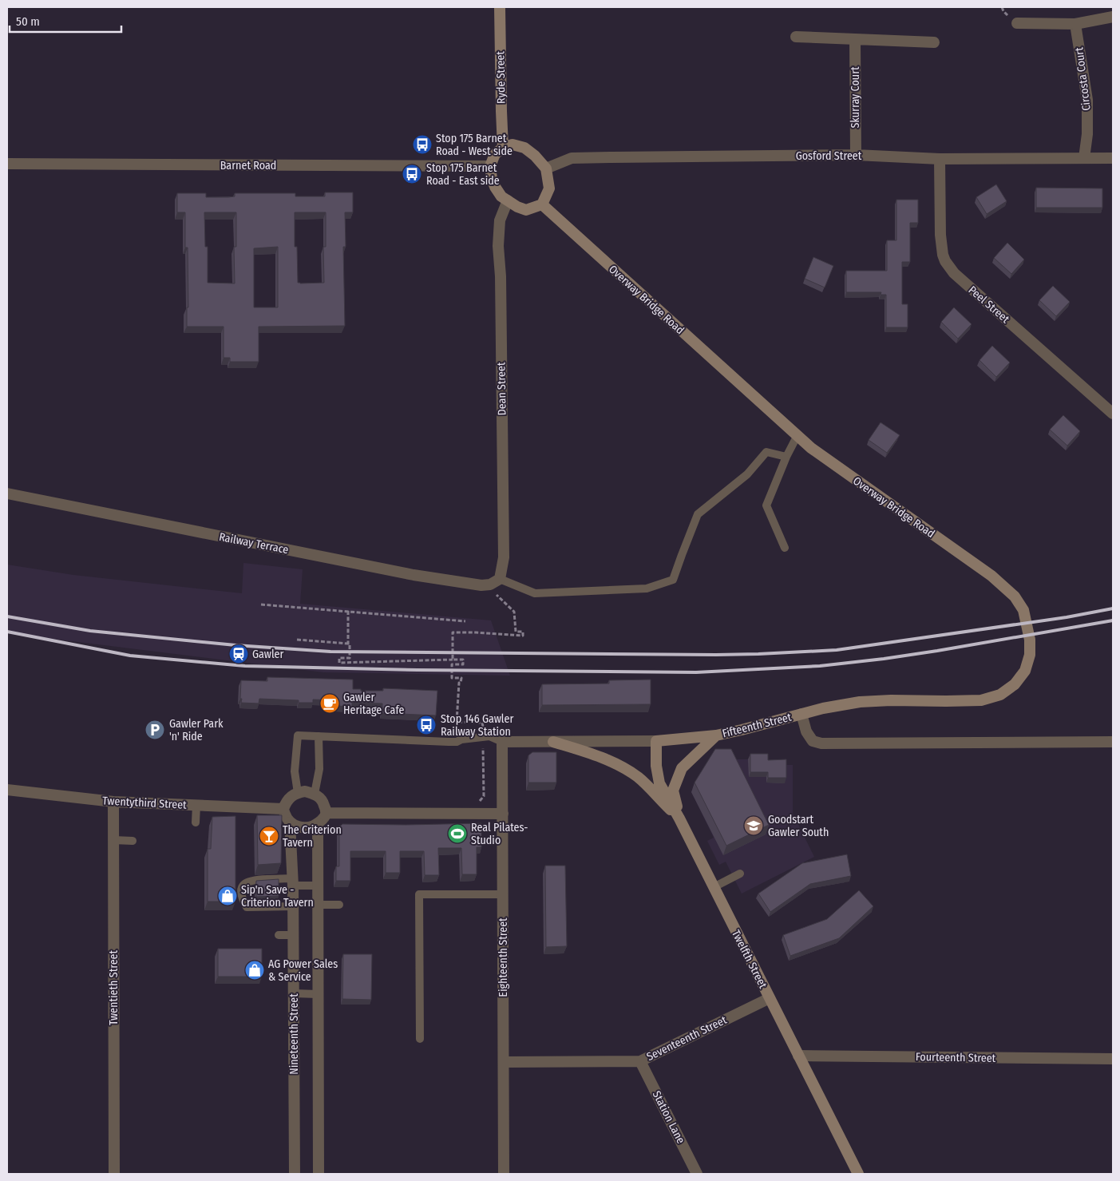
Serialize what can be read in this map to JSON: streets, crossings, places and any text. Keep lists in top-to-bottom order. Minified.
{"streets":{"main road":["Ryde Street","Overway Bridge Road","Fifteenth Street","Twelfth Street"],"street":["Circosta Court","Skurray Court","Gosford Street","Barnet Road","Peel Street","Dean Street","Railway Terrace","Twentythird Street","Eighteenth Street","Twentieth Street","Nineteenth Street","Seventeenth Street","Fourteenth Street","Station Lane"]},"crossings":[["Ryde Street","Gosford Street"],["Ryde Street","Barnet Road"],["Ryde Street","Overway Bridge Road"],["Ryde Street","Dean Street"],["Circosta Court","Gosford Street"],["Skurray Court","Gosford Street"],["Gosford Street","Barnet Road"],["Gosford Street","Overway Bridge Road"],["Gosford Street","Peel Street"],["Gosford Street","Dean Street"],["Barnet Road","Overway Bridge Road"],["Barnet Road","Dean Street"],["Overway Bridge Road","Dean Street"],["Overway Bridge Road","Fifteenth Street"],["Dean Street","Railway Terrace"],["Fifteenth Street","Eighteenth Street"],["Fifteenth Street","Twelfth Street"],["Twentythird Street","Twentieth Street"],["Twentythird Street","Nineteenth Street"],["Eighteenth Street","Seventeenth Street"],["Twelfth Street","Seventeenth Street"],["Twelfth Street","Fourteenth Street"],["Seventeenth Street","Station Lane"]],"places":{"bus stop":["Stop 175 Barnet Road - West side","Stop 175 Barnet Road - East side","Stop 146 Gawler Railway Station"],"station":["Gawler"],"cafe":["Gawler Heritage Cafe"],"parking":["Gawler Park 'n' Ride"],"school or university":["Goodstart Gawler South"],"sports":["Real Pilates- Studio"],"bar":["The Criterion Tavern"],"shop":["Sip'n Save - Criterion Tavern","AG Power Sales & Service"]},"scale_bar":"50 m"}
